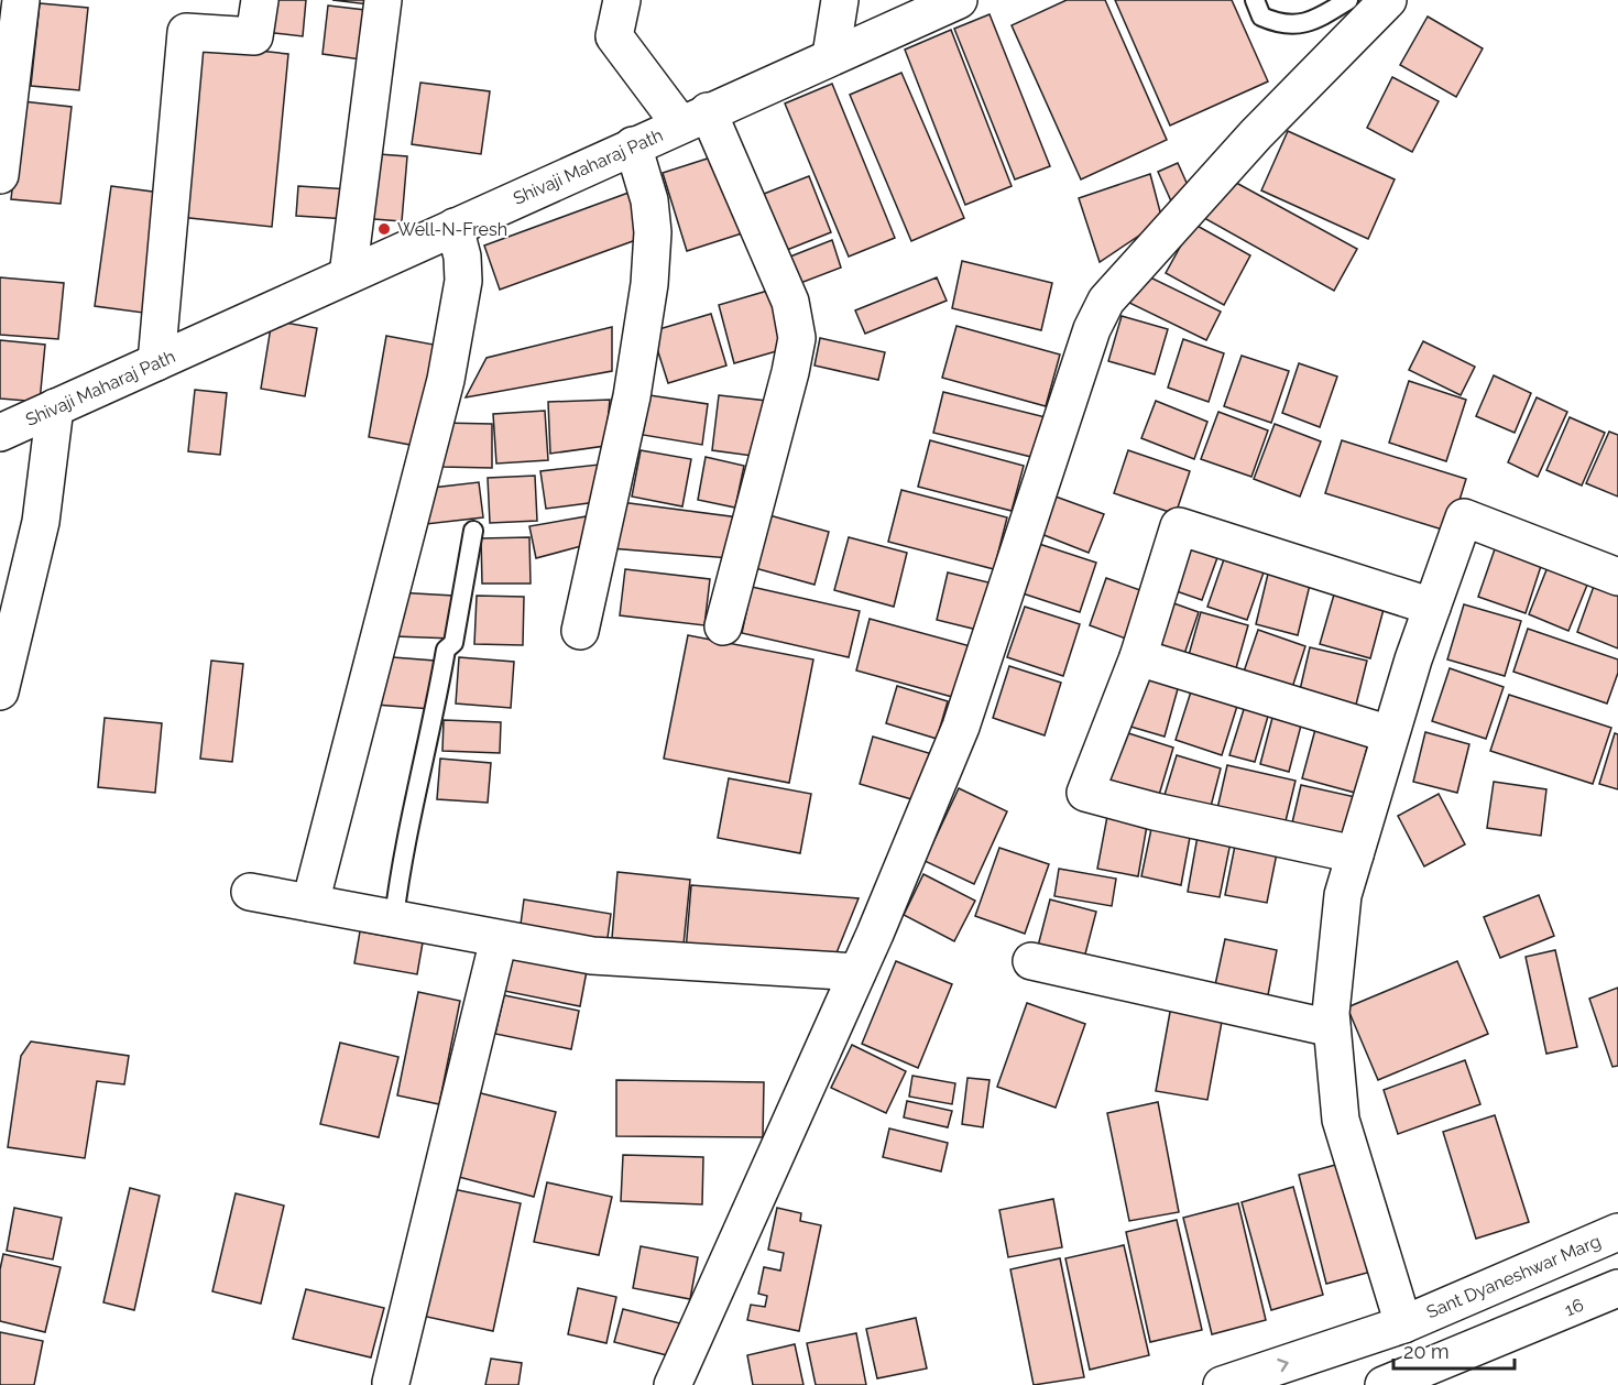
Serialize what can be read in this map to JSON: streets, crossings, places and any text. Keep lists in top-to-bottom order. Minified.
{"streets":{"street":["Shivaji Maharaj Path","Sant Dyaneshwar Marg","16"]},"one_way":["Sant Dyaneshwar Marg"],"places":["Well-N-Fresh"],"scale_bar":"20 m"}
